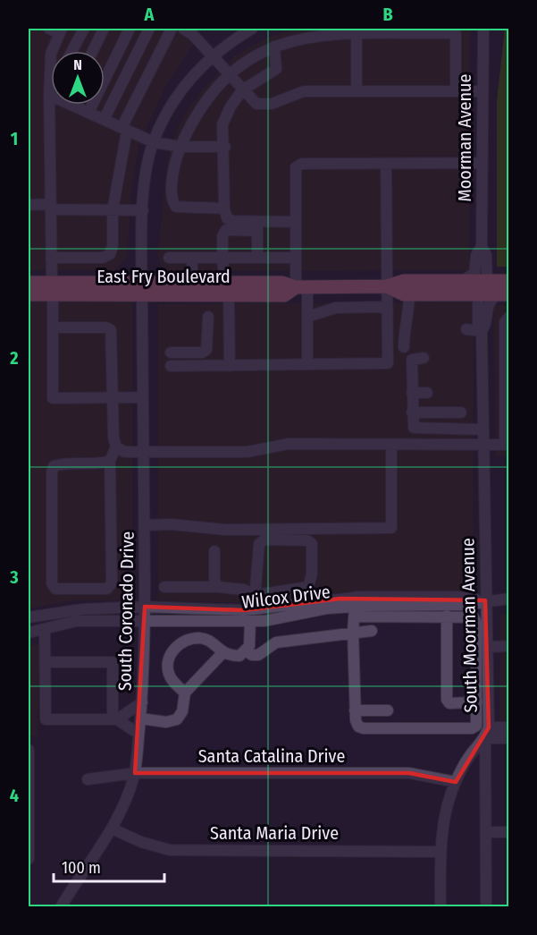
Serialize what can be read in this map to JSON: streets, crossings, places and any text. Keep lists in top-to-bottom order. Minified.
{"streets":{"main road":["East Fry Boulevard"],"street":["Moorman Avenue","Wilcox Drive","South Coronado Drive","South Moorman Avenue","Santa Catalina Drive","Santa Maria Drive"]},"crossings":[["Moorman Avenue","East Fry Boulevard"],["East Fry Boulevard","South Coronado Drive"],["East Fry Boulevard","South Moorman Avenue"],["Wilcox Drive","South Coronado Drive"],["Wilcox Drive","South Moorman Avenue"],["South Coronado Drive","Santa Catalina Drive"],["South Coronado Drive","Santa Maria Drive"],["South Moorman Avenue","Santa Catalina Drive"],["South Moorman Avenue","Santa Maria Drive"]],"scale_bar":"100 m","north":"top","grid":{"columns":["A","B"],"rows":["1","2","3","4"]}}
